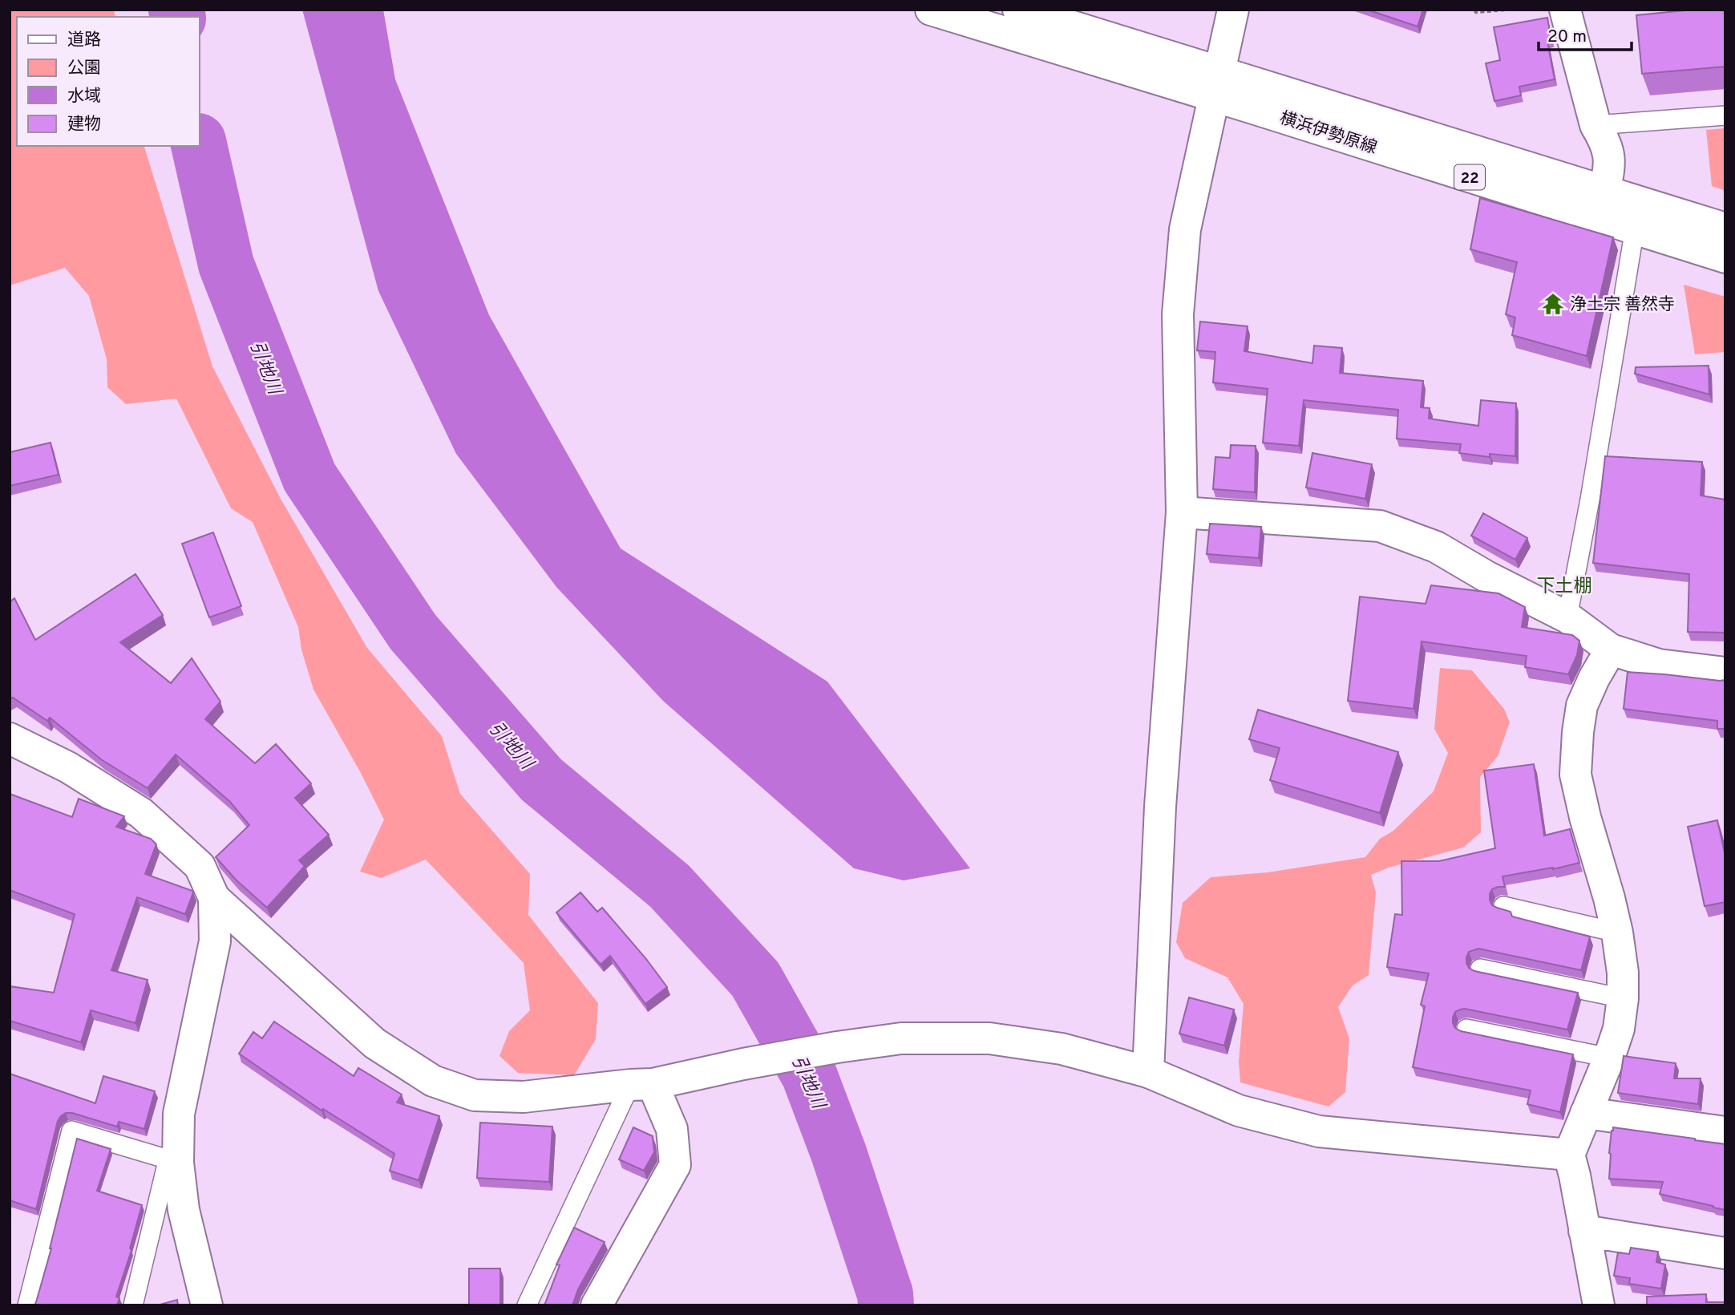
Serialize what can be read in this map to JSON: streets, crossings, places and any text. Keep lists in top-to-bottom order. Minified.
{"streets":{"street":["横浜伊勢原線","22"]},"districts":["下土棚"],"water":["引地川"],"places":{"temple":["浄土宗 善然寺"]},"legend":["道路","公園","水域","建物"],"scale_bar":"20 m"}
